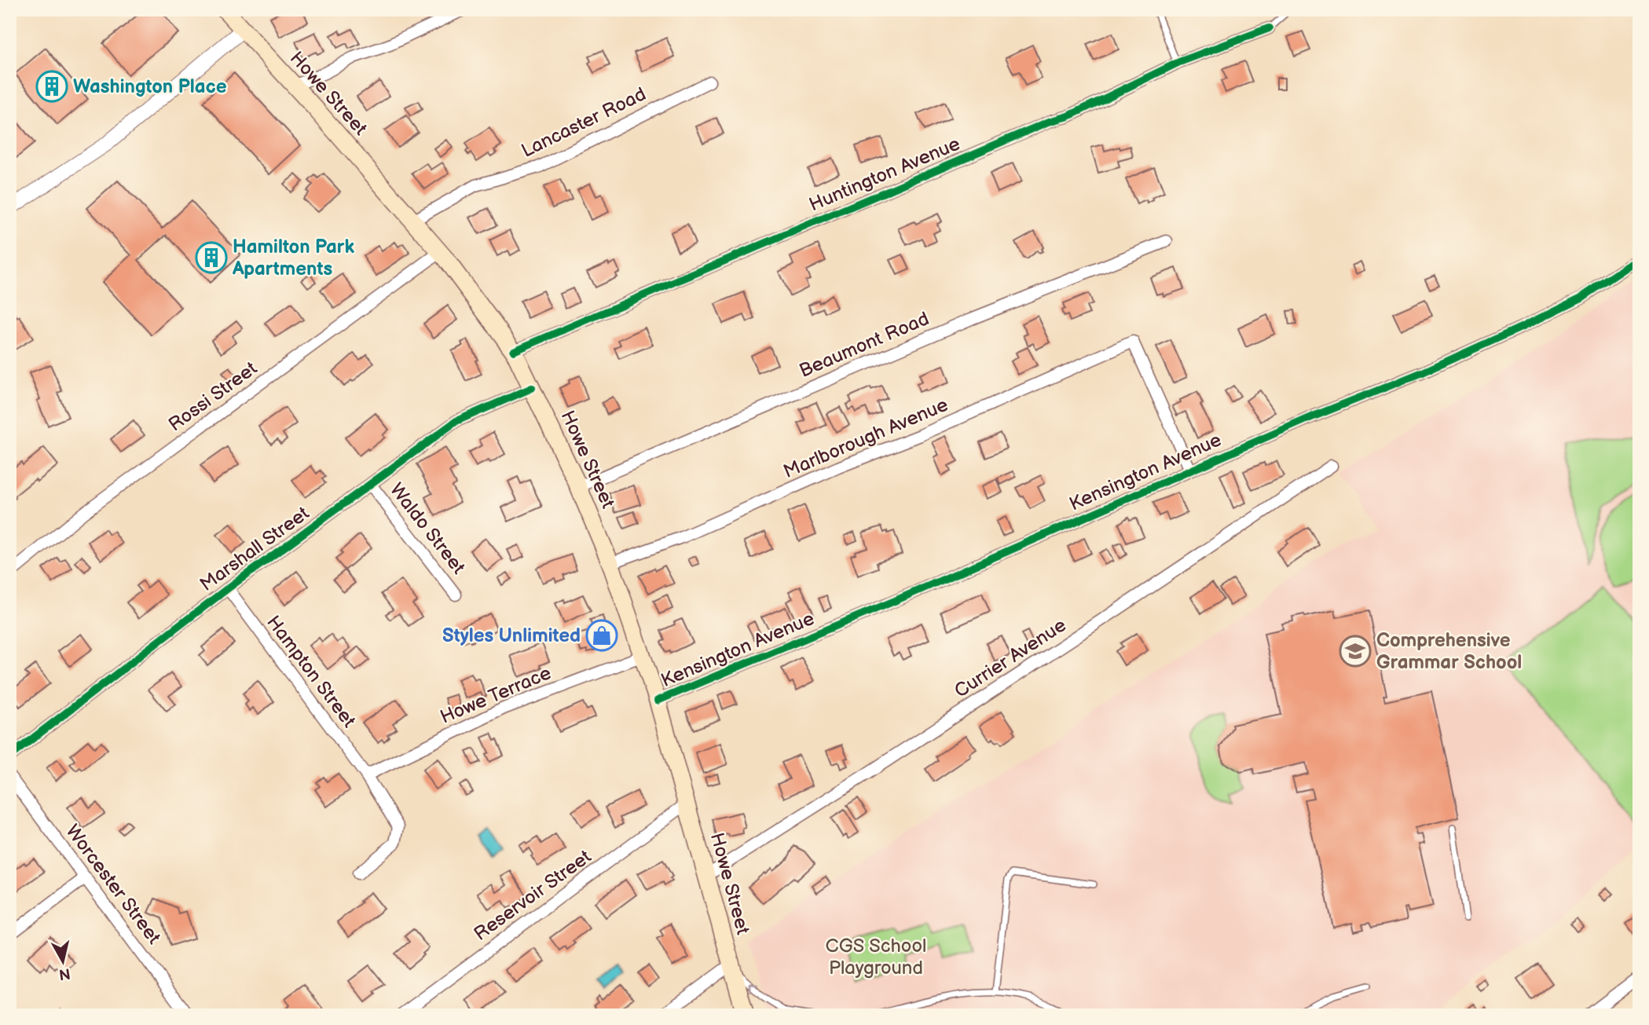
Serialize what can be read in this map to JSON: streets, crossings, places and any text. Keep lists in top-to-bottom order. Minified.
{"streets":{"main road":["Howe Street"],"street":["Lancaster Road","Huntington Avenue","Beaumont Road","Rossi Street","Marlborough Avenue","Kensington Avenue","Waldo Street","Marshall Street","Currier Avenue","Hampton Street","Howe Terrace","Worcester Street","Reservoir Street"]},"crossings":[["Howe Street","Lancaster Road"],["Howe Street","Huntington Avenue"],["Howe Street","Beaumont Road"],["Howe Street","Rossi Street"],["Howe Street","Marlborough Avenue"],["Howe Street","Kensington Avenue"],["Howe Street","Marshall Street"],["Howe Street","Currier Avenue"],["Howe Street","Howe Terrace"],["Howe Street","Reservoir Street"],["Marlborough Avenue","Kensington Avenue"],["Waldo Street","Marshall Street"],["Marshall Street","Hampton Street"],["Hampton Street","Howe Terrace"]],"parks":["CGS School Playground"],"places":{"building":["Washington Place","Hamilton Park Apartments"],"shop":["Styles Unlimited"],"school or university":["Comprehensive Grammar School"]},"north":"bottom"}
